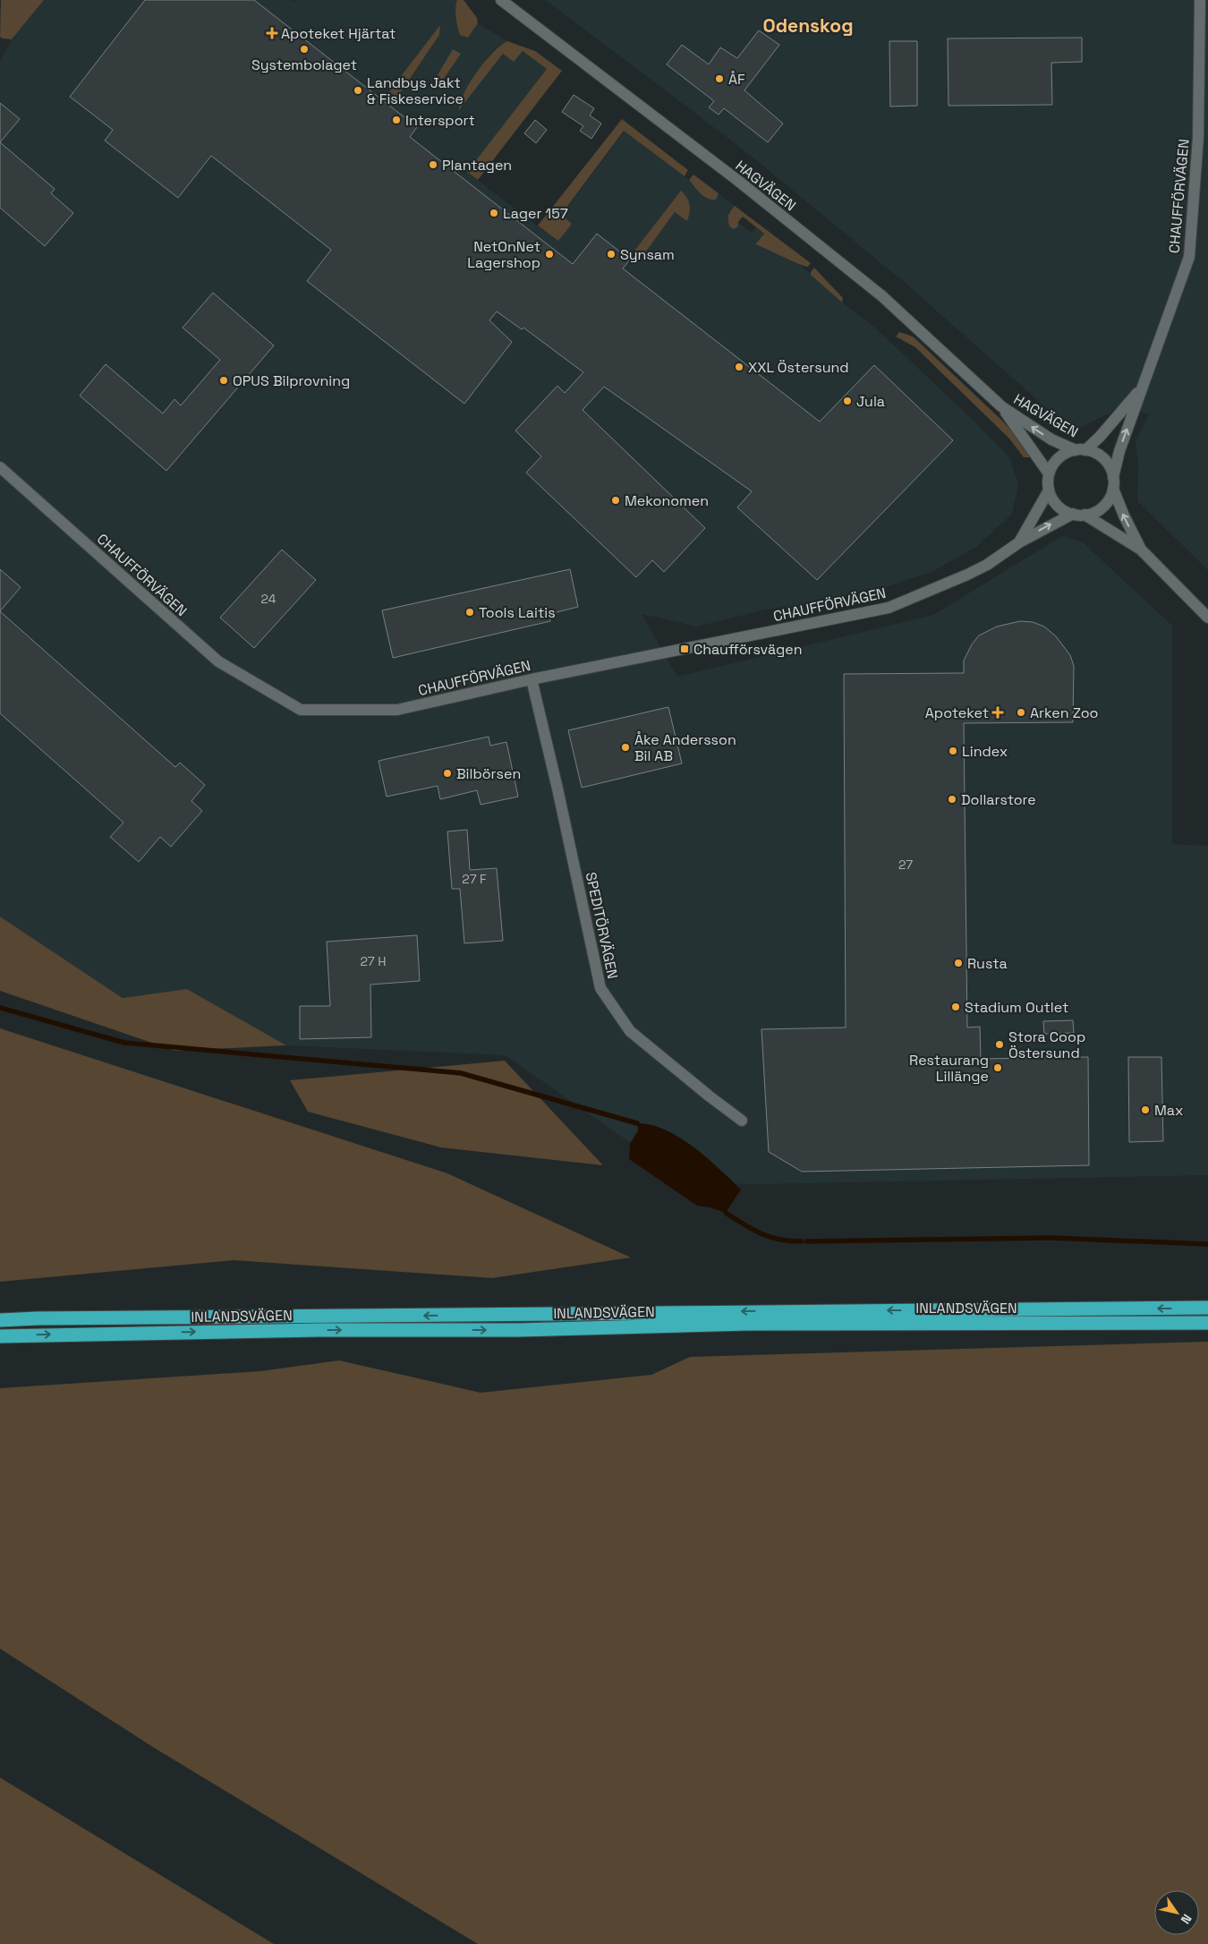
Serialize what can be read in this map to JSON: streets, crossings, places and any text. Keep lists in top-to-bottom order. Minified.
{"streets":{"highway":["INLANDSVÄGEN"],"street":["HAGVÄGEN","CHAUFFÖRVÄGEN","SPEDITÖRVÄGEN"]},"crossings":[["HAGVÄGEN","CHAUFFÖRVÄGEN"],["CHAUFFÖRVÄGEN","SPEDITÖRVÄGEN"]],"districts":["Odenskog"],"places":{"health":["Apoteket Hjärtat","Apoteket"],"other":["Systembolaget","ÅF","Landbys Jakt & Fiskeservice","Intersport","Plantagen","Lager 157","NetOnNet Lagershop","Synsam","XXL Östersund","OPUS Bilprovning","Jula","Mekonomen","Tools Laitis","Arken Zoo","Åke Andersson Bil AB","Lindex","Bilbörsen","Dollarstore","Rusta","Stadium Outlet","Stora Coop Östersund","Restaurang Lillänge","Max"],"transit":["Chaufförsvägen"]},"house_numbers":["24","27","27 F","27 H"],"north":"bottom right"}
